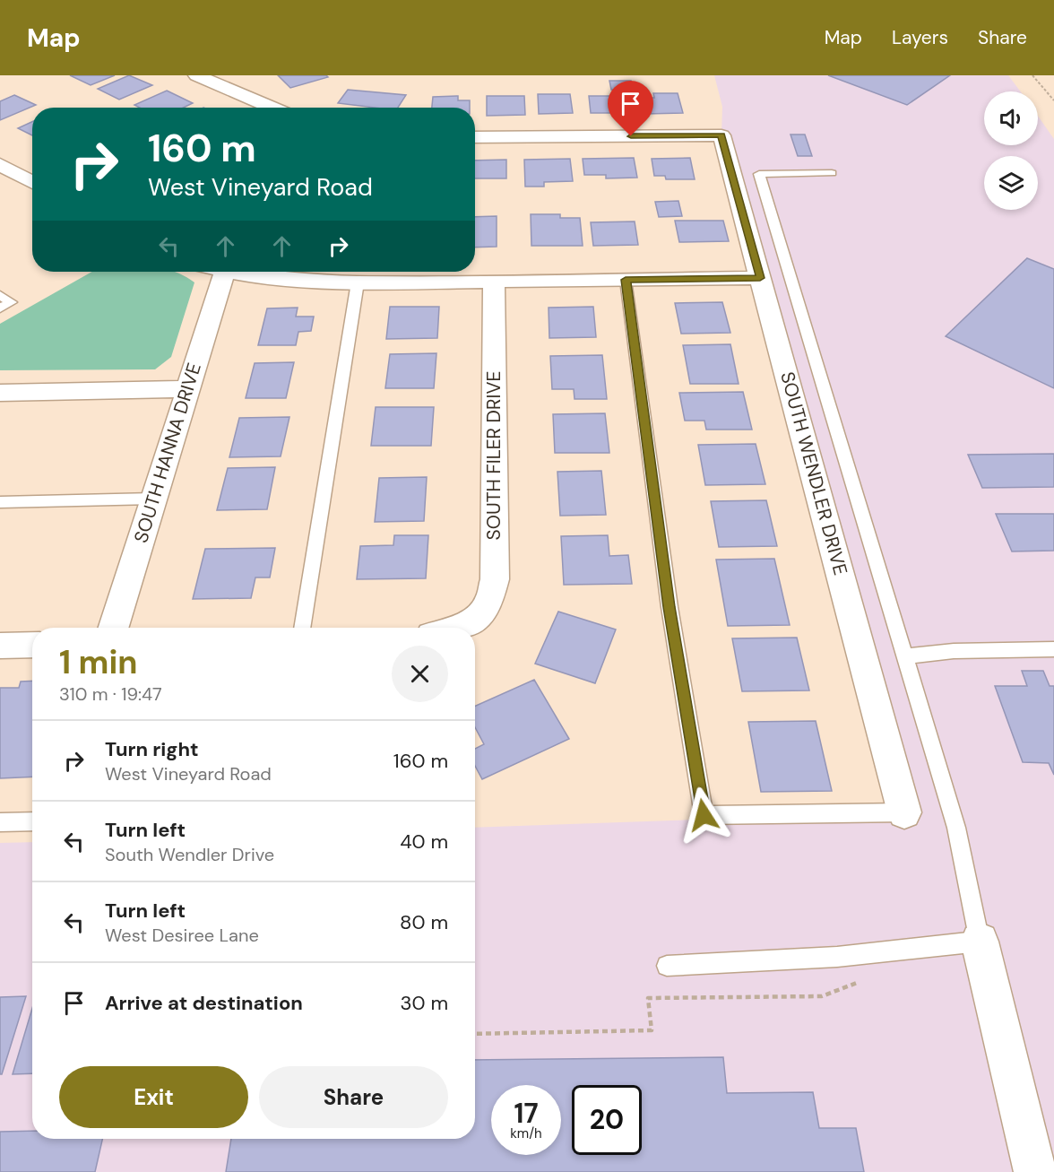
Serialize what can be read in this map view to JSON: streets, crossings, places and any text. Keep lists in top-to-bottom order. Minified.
{"streets":{"street":["SOUTH HANNA DRIVE","SOUTH FILER DRIVE","SOUTH WENDLER DRIVE"]},"page":{"header":"Map","nav":["Map","Layers","Share"],"turn":["160 m","West Vineyard Road"],"heading":["1 min","310 m · 19:47"],"list":[{"name":"Turn right","note":"West Vineyard Road","value":"160 m"},{"name":"Turn left","note":"South Wendler Drive","value":"40 m"},{"name":"Turn left","note":"West Desiree Lane","value":"80 m"},{"name":"Arrive at destination","value":"30 m"}],"buttons":["Exit","Share"],"speed":"17 km/h","limit":"20"}}
